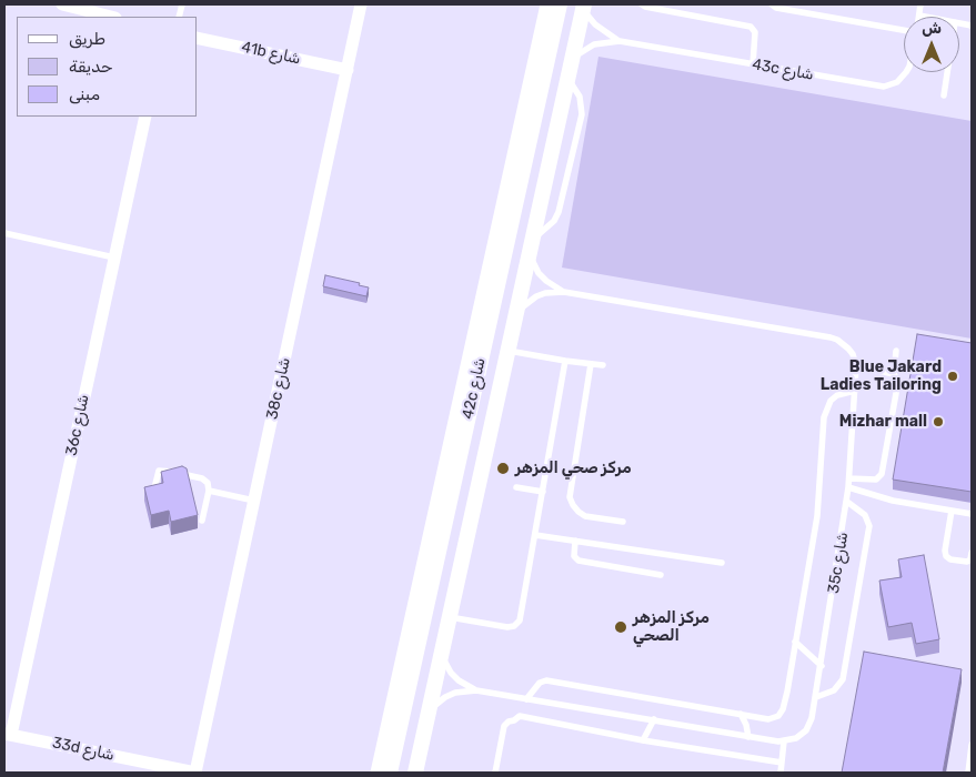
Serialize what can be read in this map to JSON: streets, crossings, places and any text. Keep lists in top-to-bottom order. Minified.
{"streets":{"street":["41b شارع","38c شارع","42c شارع","36c شارع","33d شارع"],"lane":["43c شارع","35c شارع"]},"crossings":[["41b شارع","38c شارع"],["43c شارع","42c شارع"],["38c شارع","33d شارع"],["36c شارع","33d شارع"]],"places":["Blue Jakard Ladies Tailoring","Mizhar mall","مركز صحي المزهر","مركز المزهر الصحي"],"legend":["طريق","حديقة","مبنى"],"north":"top"}
